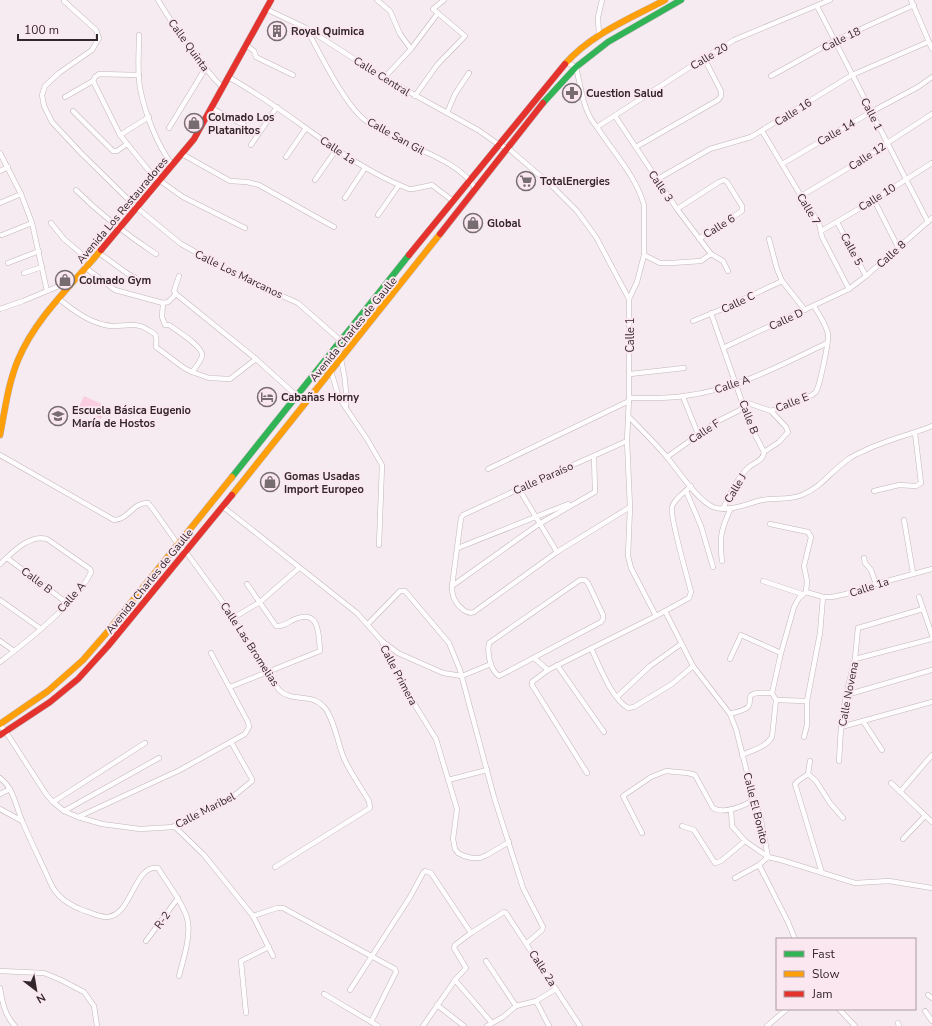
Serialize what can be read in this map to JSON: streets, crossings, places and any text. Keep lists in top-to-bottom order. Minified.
{"streets":{"main road":["Avenida Los Restauradores","Avenida Charles de Gaulle"],"street":["Calle 18","Calle Quinta","Calle 20","Calle Central","Calle 16","Calle 1","Calle 14","Calle San Gil","Calle 1a","Calle 12","Calle 3","Calle 10","Calle 7","Calle 6","Calle 5","Calle 8","Calle Los Marcanos","Calle C","Calle D","Calle A","Calle E","Calle B","Calle F","Calle Paraíso","Calle J","Calle Las Bromelias","Calle Primera","Calle Novena","Calle El Bonito","Calle Maribel","R-2","Calle 2a"]},"crossings":[["Calle 18","Calle 1"],["Calle Quinta","Avenida Los Restauradores"],["Calle 20","Calle 1"],["Calle 20","Calle 3"],["Calle Central","Calle 1"],["Calle Central","Calle San Gil"],["Calle Central","Avenida Los Restauradores"],["Calle Central","Avenida Charles de Gaulle"],["Calle 16","Calle 1"],["Calle 16","Calle 3"],["Calle 16","Calle 7"],["Calle 1","Calle 14"],["Calle 1","Calle 12"],["Calle 1","Calle 10"],["Calle 1","Calle 8"],["Calle 1","Avenida Charles de Gaulle"],["Calle 1","Calle A"],["Calle 1","Calle Paraíso"],["Calle 14","Calle 7"],["Calle San Gil","Avenida Charles de Gaulle"],["Calle 1a","Avenida Los Restauradores"],["Calle 1a","Avenida Charles de Gaulle"],["Calle 12","Calle 7"],["Calle 3","Calle 6"],["Calle 10","Calle 7"],["Calle 10","Calle 5"],["Calle 7","Calle 8"],["Calle 7","Calle D"],["Avenida Los Restauradores","Calle Los Marcanos"],["Calle 5","Calle 8"],["Calle 8","Calle D"],["Calle Los Marcanos","Avenida Charles de Gaulle"],["Calle C","Calle B"],["Calle D","Calle B"],["Avenida Charles de Gaulle","Calle Las Bromelias"],["Avenida Charles de Gaulle","Calle Primera"],["Avenida Charles de Gaulle","Calle Maribel"],["Calle A","Calle E"],["Calle A","Calle B"],["Calle E","Calle B"],["Calle E","Calle J"],["Calle B","Calle F"],["Calle B","Calle J"]],"places":{"building":["Royal Quimica"],"pharmacy":["Cuestion Salud"],"shop":["Colmado Los Platanitos","Global","Colmado Gym","Gomas Usadas Import Europeo"],"supermarket":["TotalEnergies"],"hotel":["Cabañas Horny"],"school or university":["Escuela Básica Eugenio María de Hostos"]},"legend":["Fast","Slow","Jam"],"scale_bar":"100 m","north":"bottom right"}
